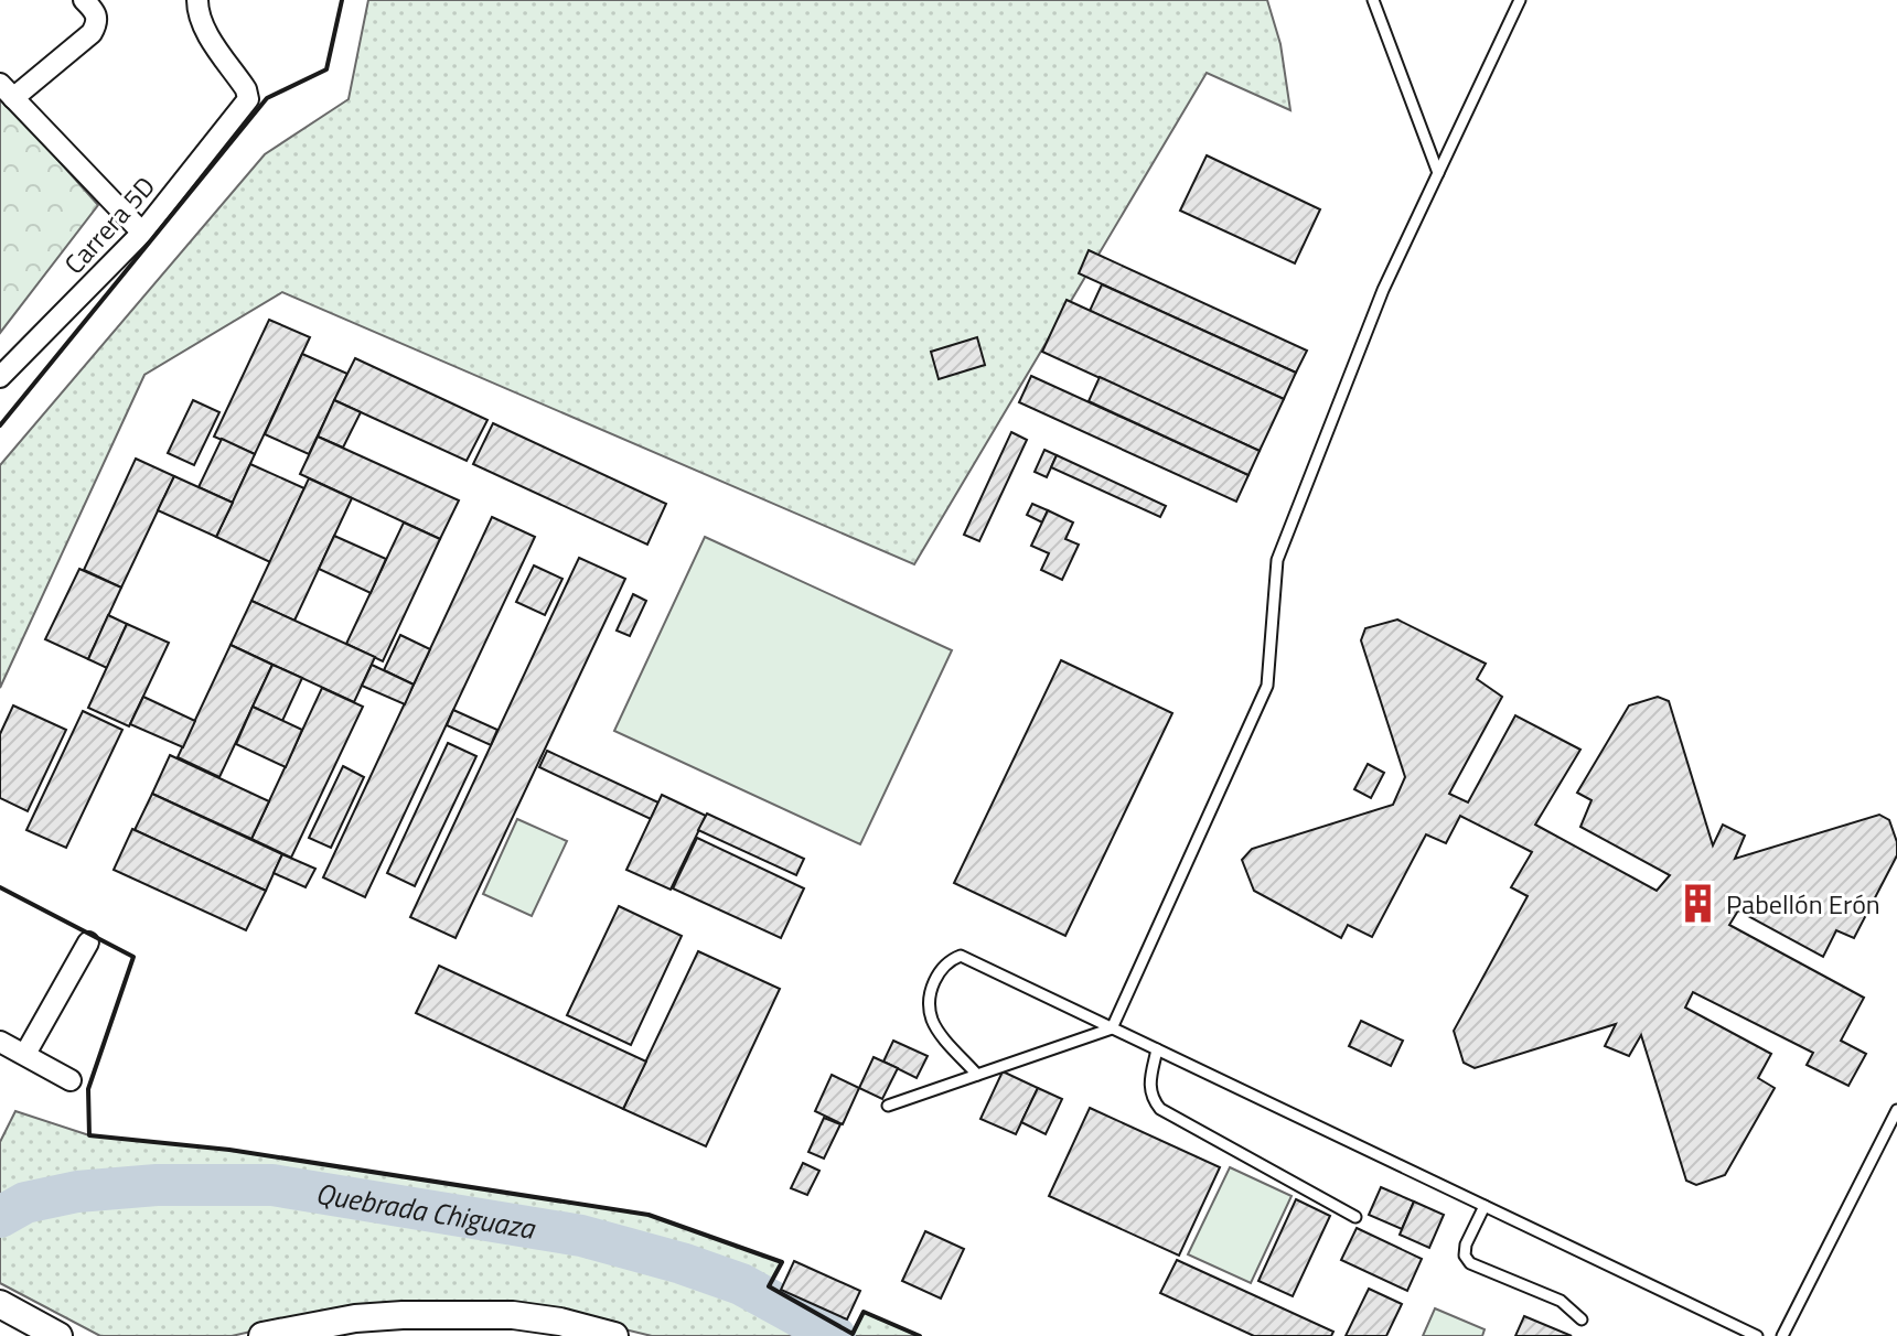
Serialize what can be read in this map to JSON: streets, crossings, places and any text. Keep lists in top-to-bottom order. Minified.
{"streets":{"street":["Carrera 5D"]},"water":["Quebrada Chiguaza"],"places":{"building":["Pabellón Erón"]}}
